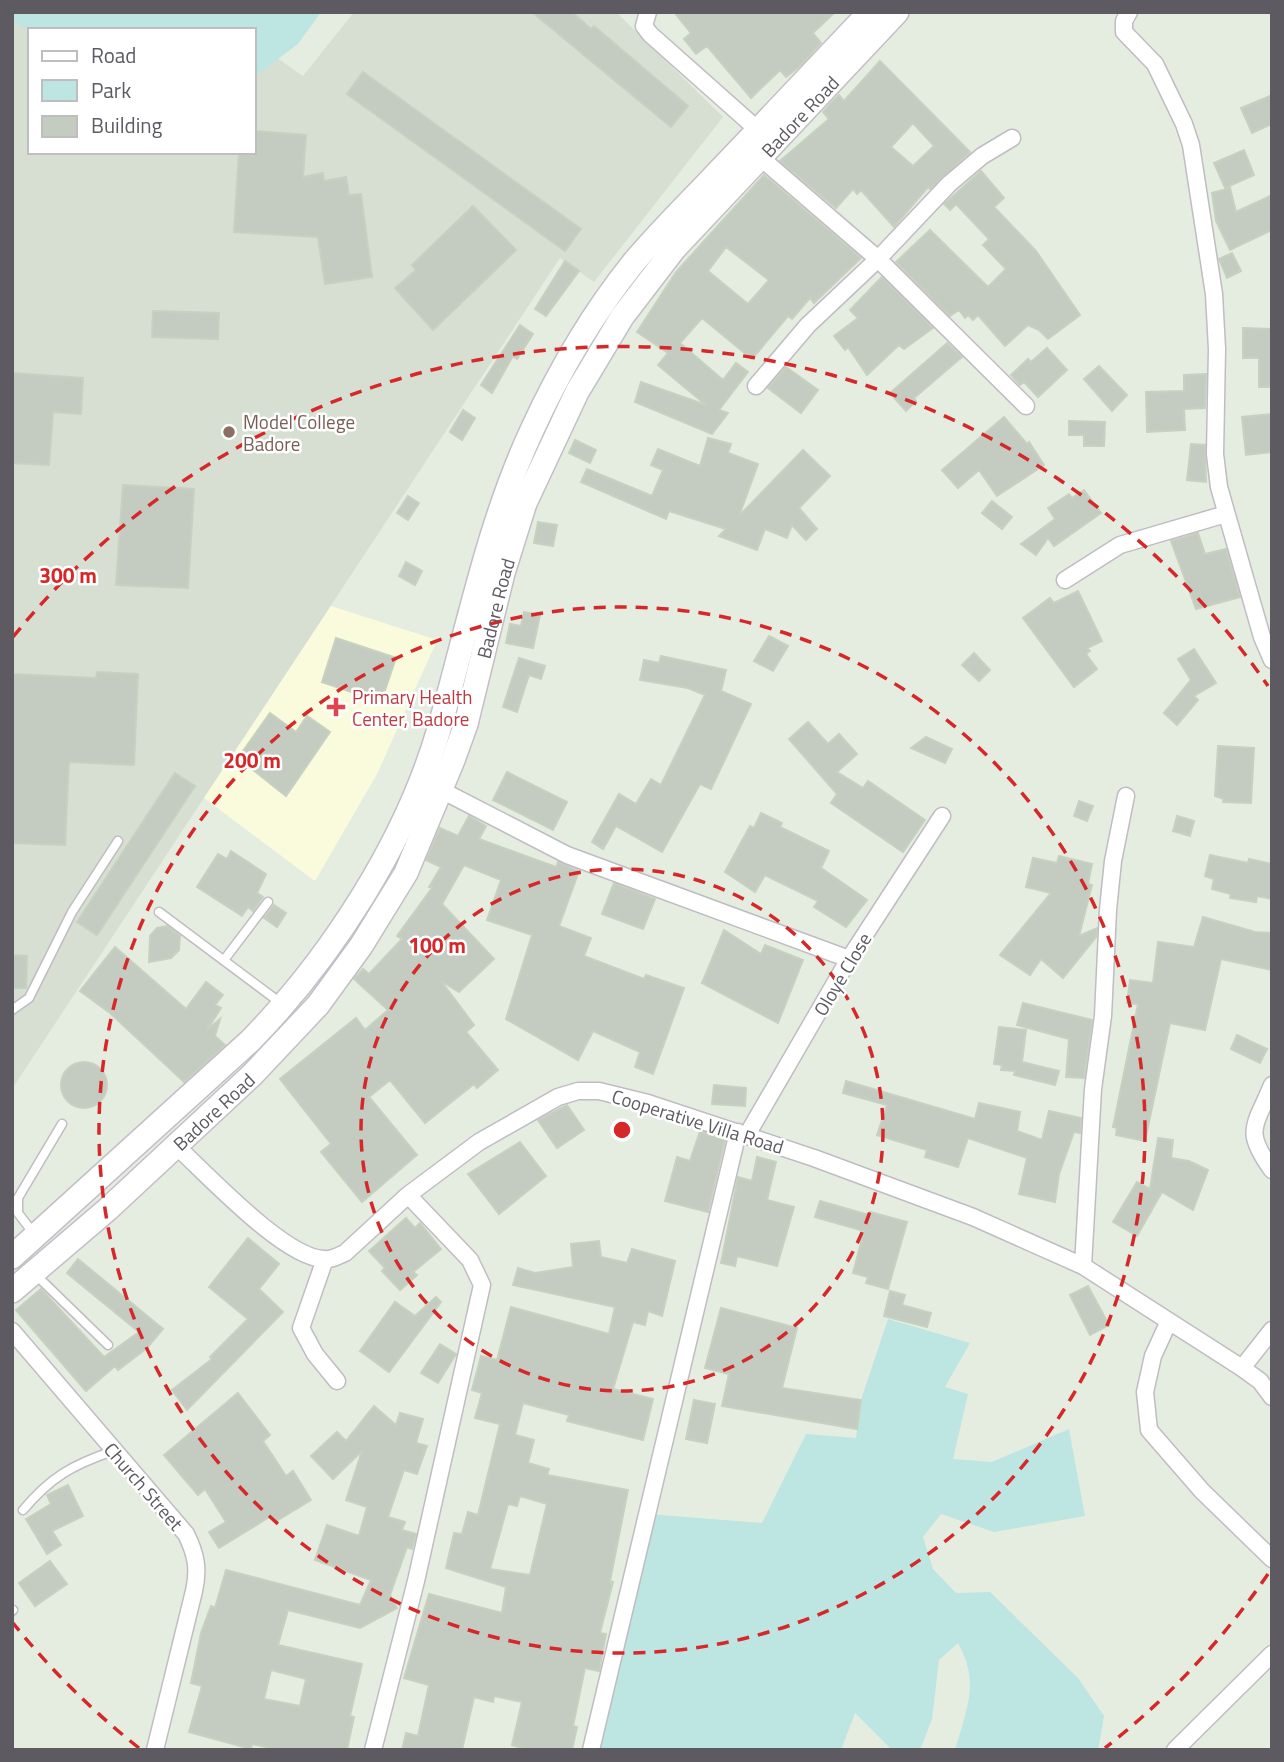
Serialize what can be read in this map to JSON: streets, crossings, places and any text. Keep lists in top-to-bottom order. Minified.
{"streets":{"main road":["Badore Road"],"street":["Oloye Close","Cooperative Villa Road","Church Street"]},"crossings":[["Oloye Close","Cooperative Villa Road"]],"places":{"other":["Model College Badore"],"health":["Primary Health Center, Badore"]},"legend":["Road","Park","Building"],"rings":["300 m","200 m","100 m"]}
